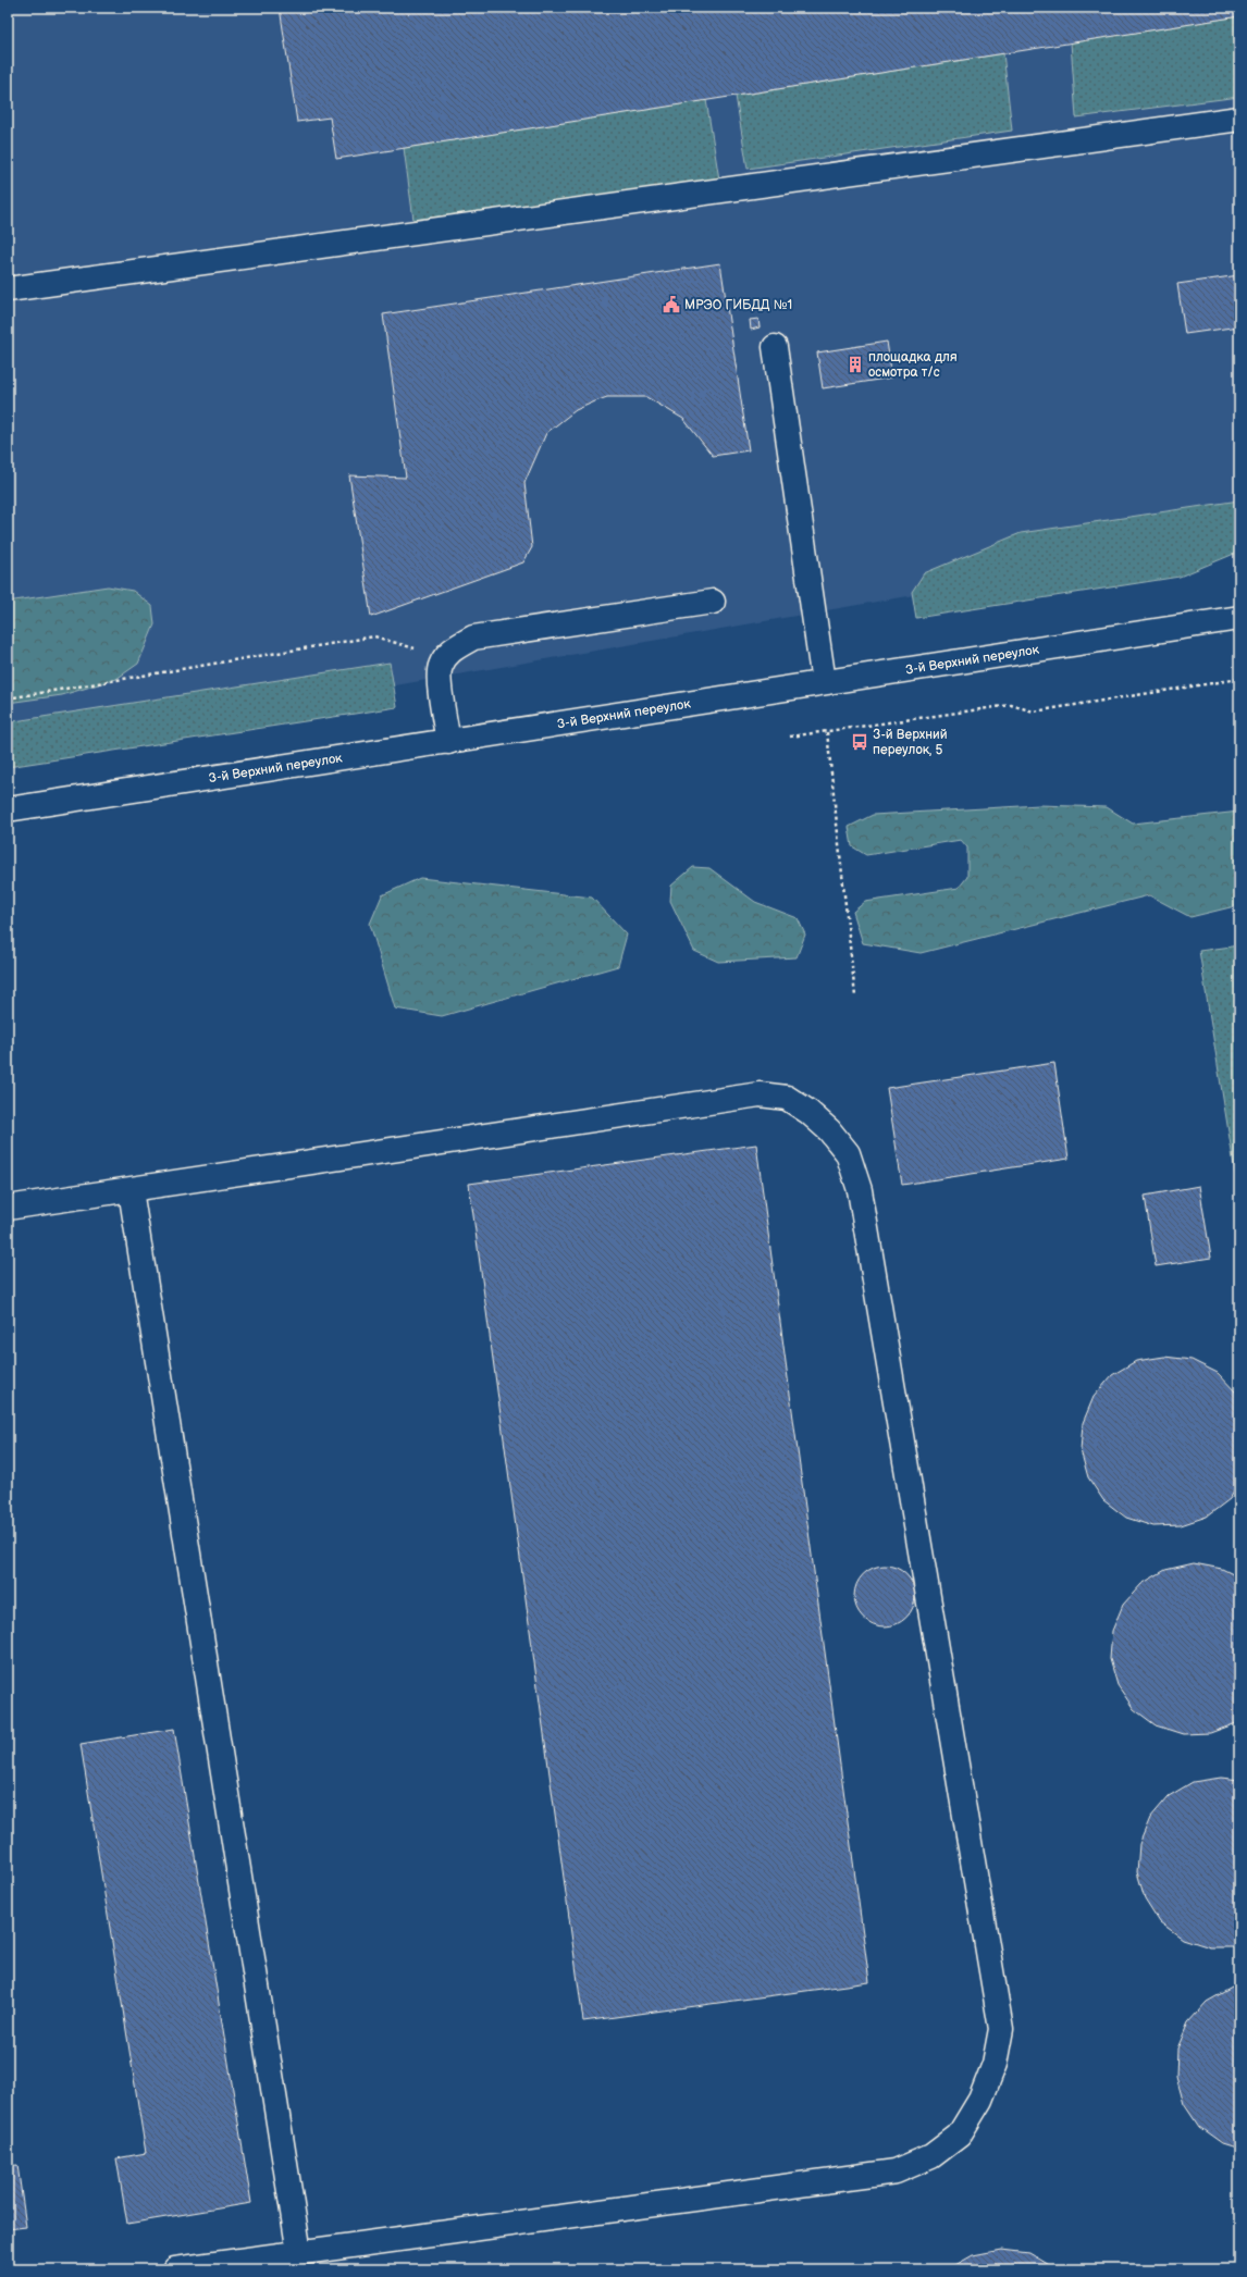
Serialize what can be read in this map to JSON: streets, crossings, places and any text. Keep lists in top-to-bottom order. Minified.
{"streets":{"street":["3-й Верхний переулок"]},"places":{"public building":["МРЭО ГИБДД №1"],"building":["площадка для осмотра т/с"],"bus stop":["3-й Верхний переулок, 5"]}}
